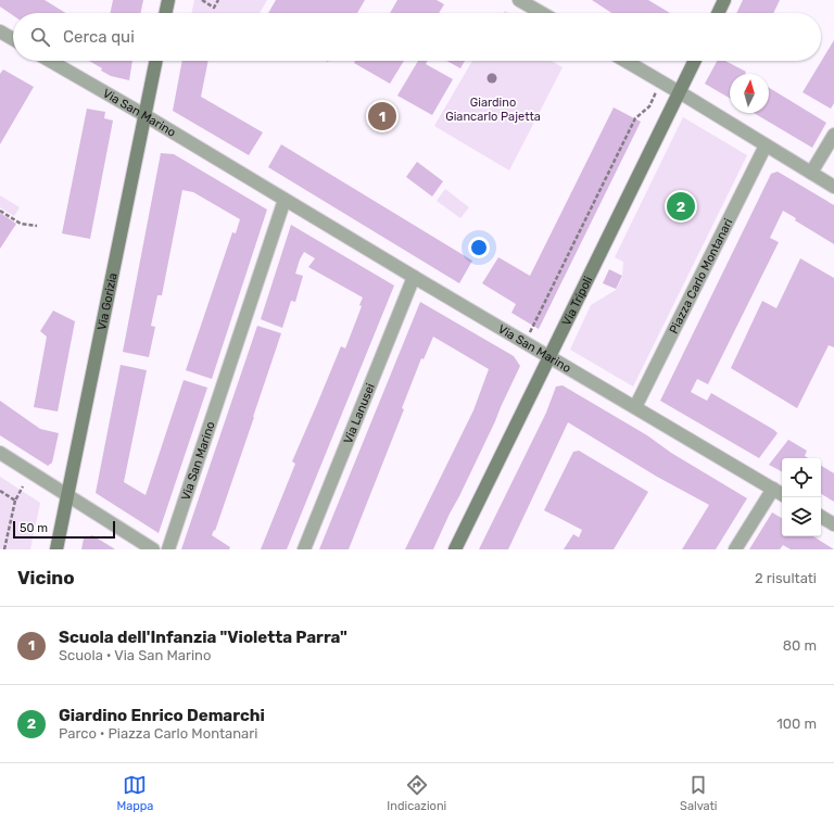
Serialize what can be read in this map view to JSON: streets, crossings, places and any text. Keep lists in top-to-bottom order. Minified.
{"streets":{"street":["Via San Marino","Piazza Carlo Montanari","Via Gorizia","Via Tripoli","Via Lanusei"]},"crossings":[["Via San Marino","Piazza Carlo Montanari"],["Via San Marino","Via Gorizia"],["Via San Marino","Via Tripoli"],["Via San Marino","Via Lanusei"]],"parks":["Giardino Giancarlo Pajetta"],"scale_bar":"50 m","north":"top","page":{"search":"Cerca qui","pins":["1","2"],"scale":"50 m","heading":["Vicino","2 risultati"],"list":[{"mark":"1","name":"Scuola dell'Infanzia \"Violetta Parra\"","note":"Scuola · Via San Marino","value":"80 m"},{"mark":"2","name":"Giardino Enrico Demarchi","note":"Parco · Piazza Carlo Montanari","value":"100 m"}],"nav":["Mappa","Indicazioni","Salvati"]}}
